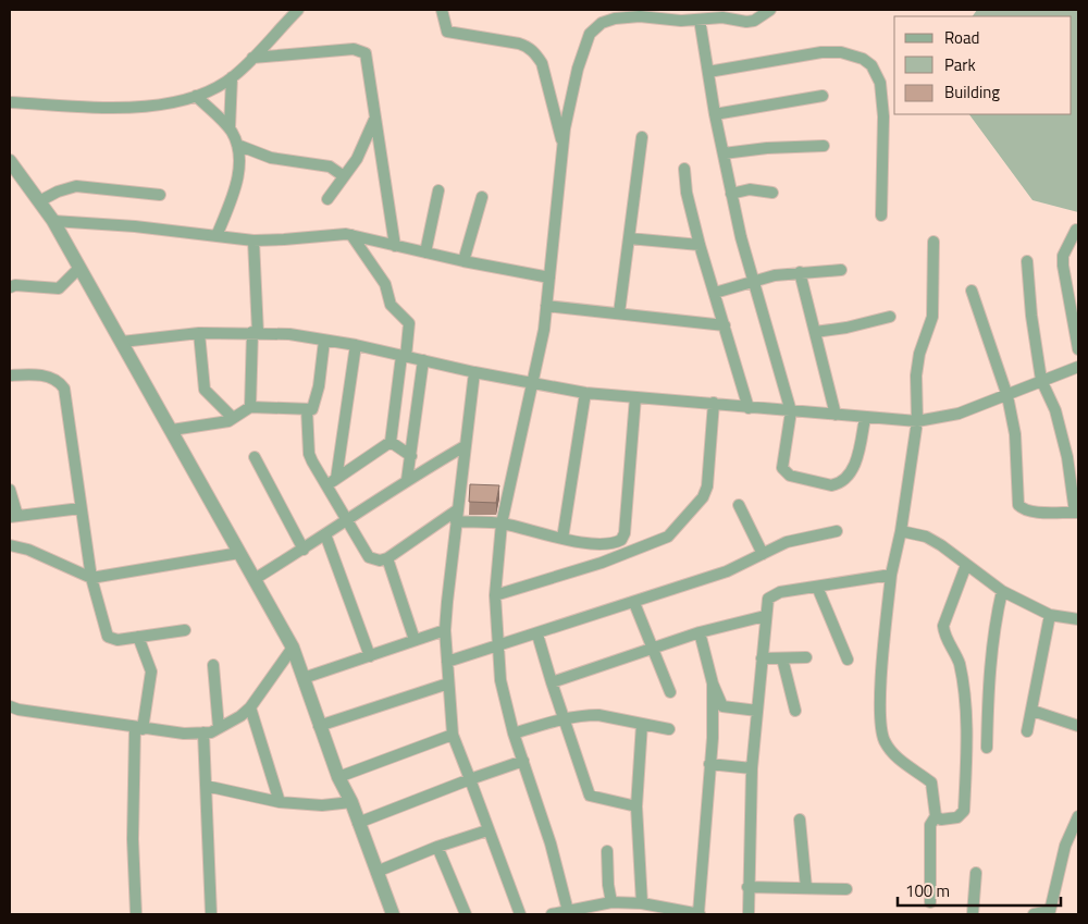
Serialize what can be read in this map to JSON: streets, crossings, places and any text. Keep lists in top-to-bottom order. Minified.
{"legend":["Road","Park","Building"],"scale_bar":"100 m"}
